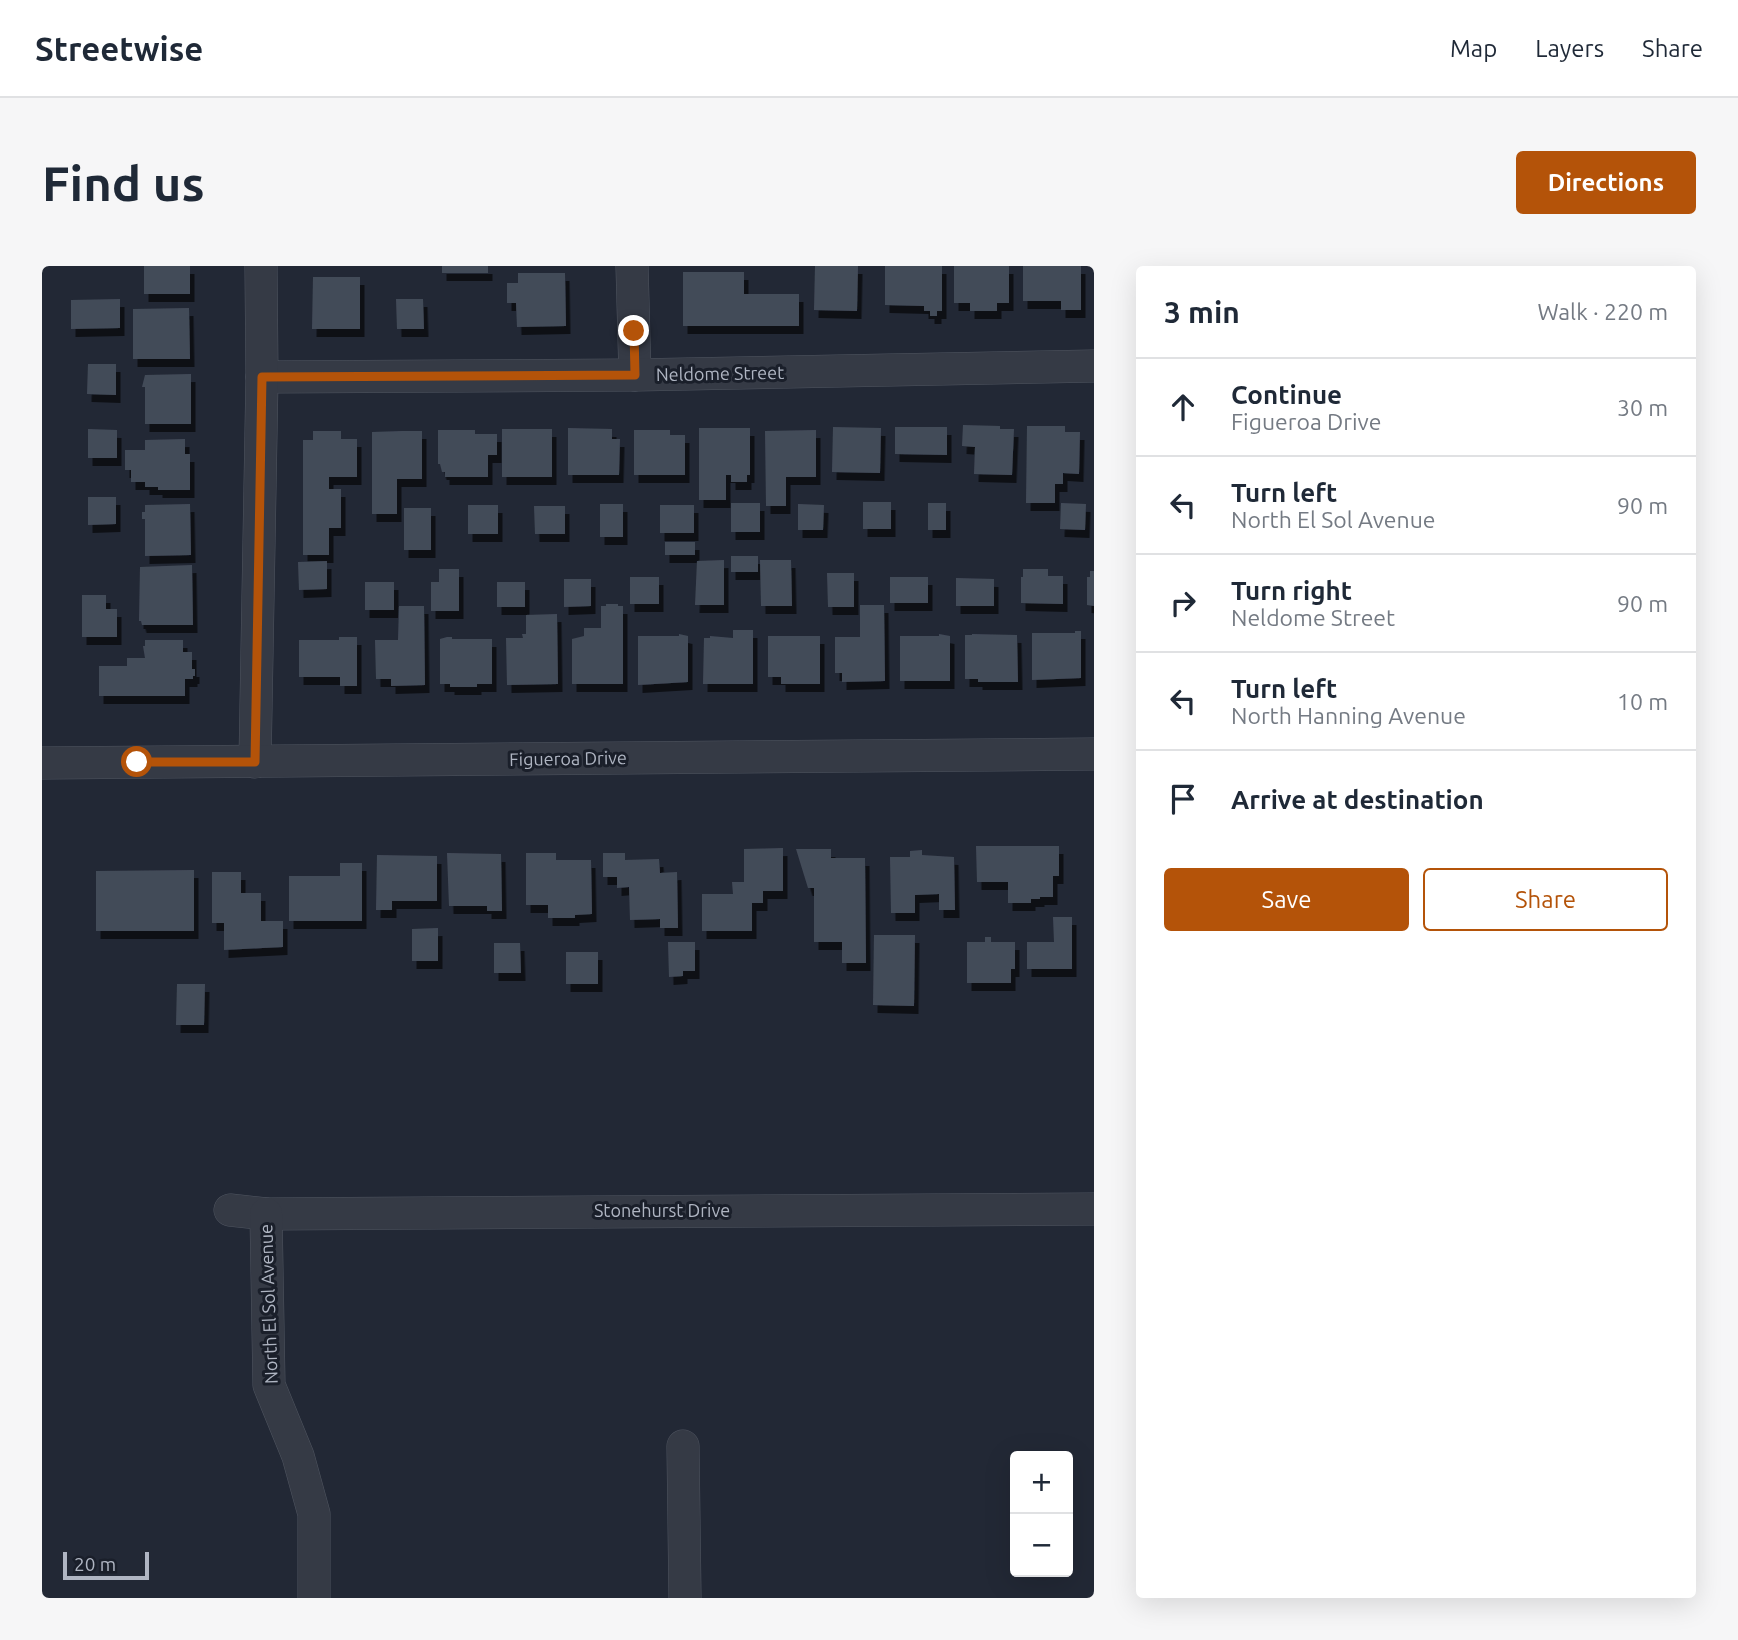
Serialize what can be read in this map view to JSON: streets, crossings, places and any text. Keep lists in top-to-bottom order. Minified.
{"streets":{"street":["Neldome Street","Figueroa Drive","Stonehurst Drive","North El Sol Avenue"]},"crossings":[["Stonehurst Drive","North El Sol Avenue"]],"scale_bar":"20 m","page":{"header":"Streetwise","nav":["Map","Layers","Share"],"buttons":["Directions",["Save","Share"]],"title":"Find us","heading":["3 min","Walk · 220 m"],"list":[["Continue","Figueroa Drive","30 m"],["Turn left","North El Sol Avenue","90 m"],["Turn right","Neldome Street","90 m"],["Turn left","North Hanning Avenue","10 m"],"Arrive at destination"],"map_buttons":["+","−"],"scale":"20 m"}}
